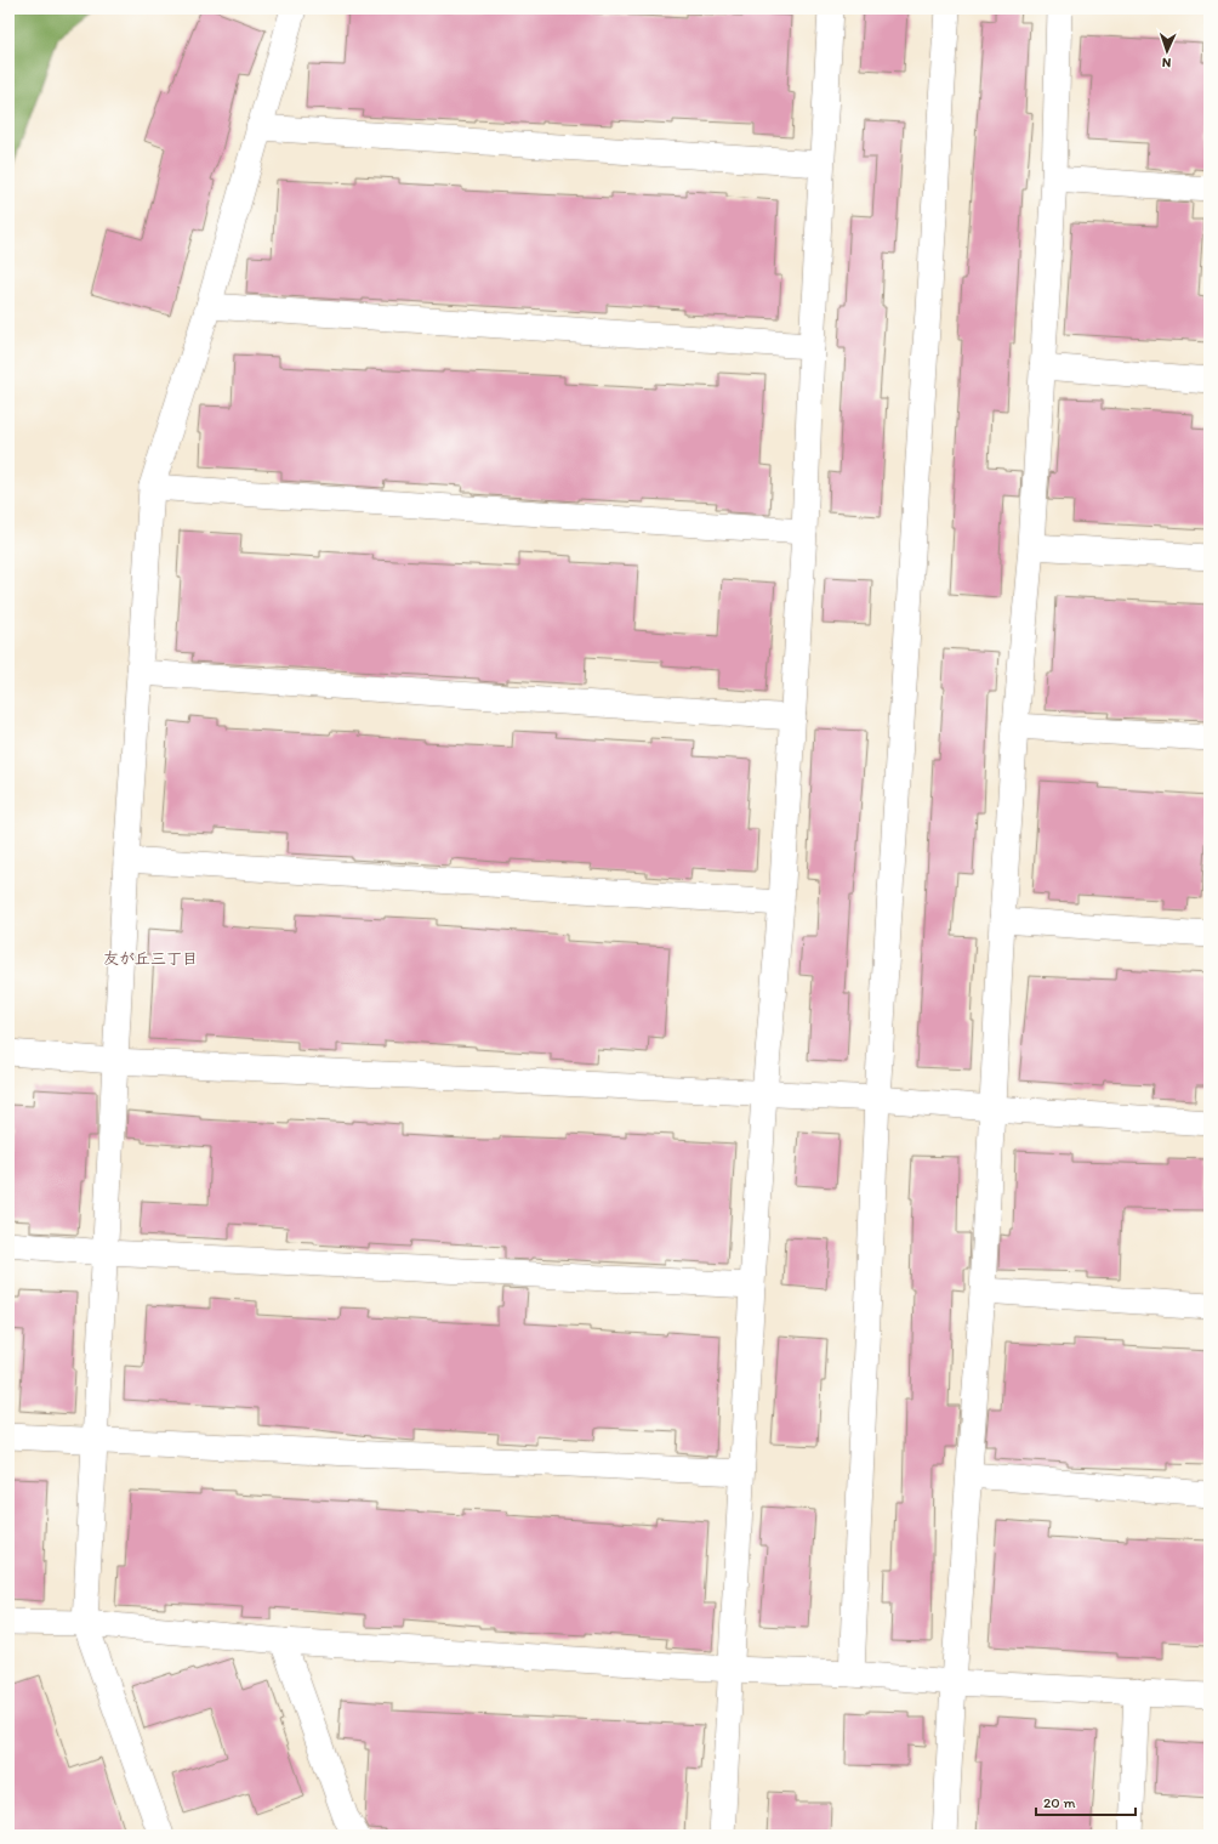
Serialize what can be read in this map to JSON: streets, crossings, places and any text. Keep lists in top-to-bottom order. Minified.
{"districts":["友が丘三丁目"],"scale_bar":"20 m","north":"bottom"}
